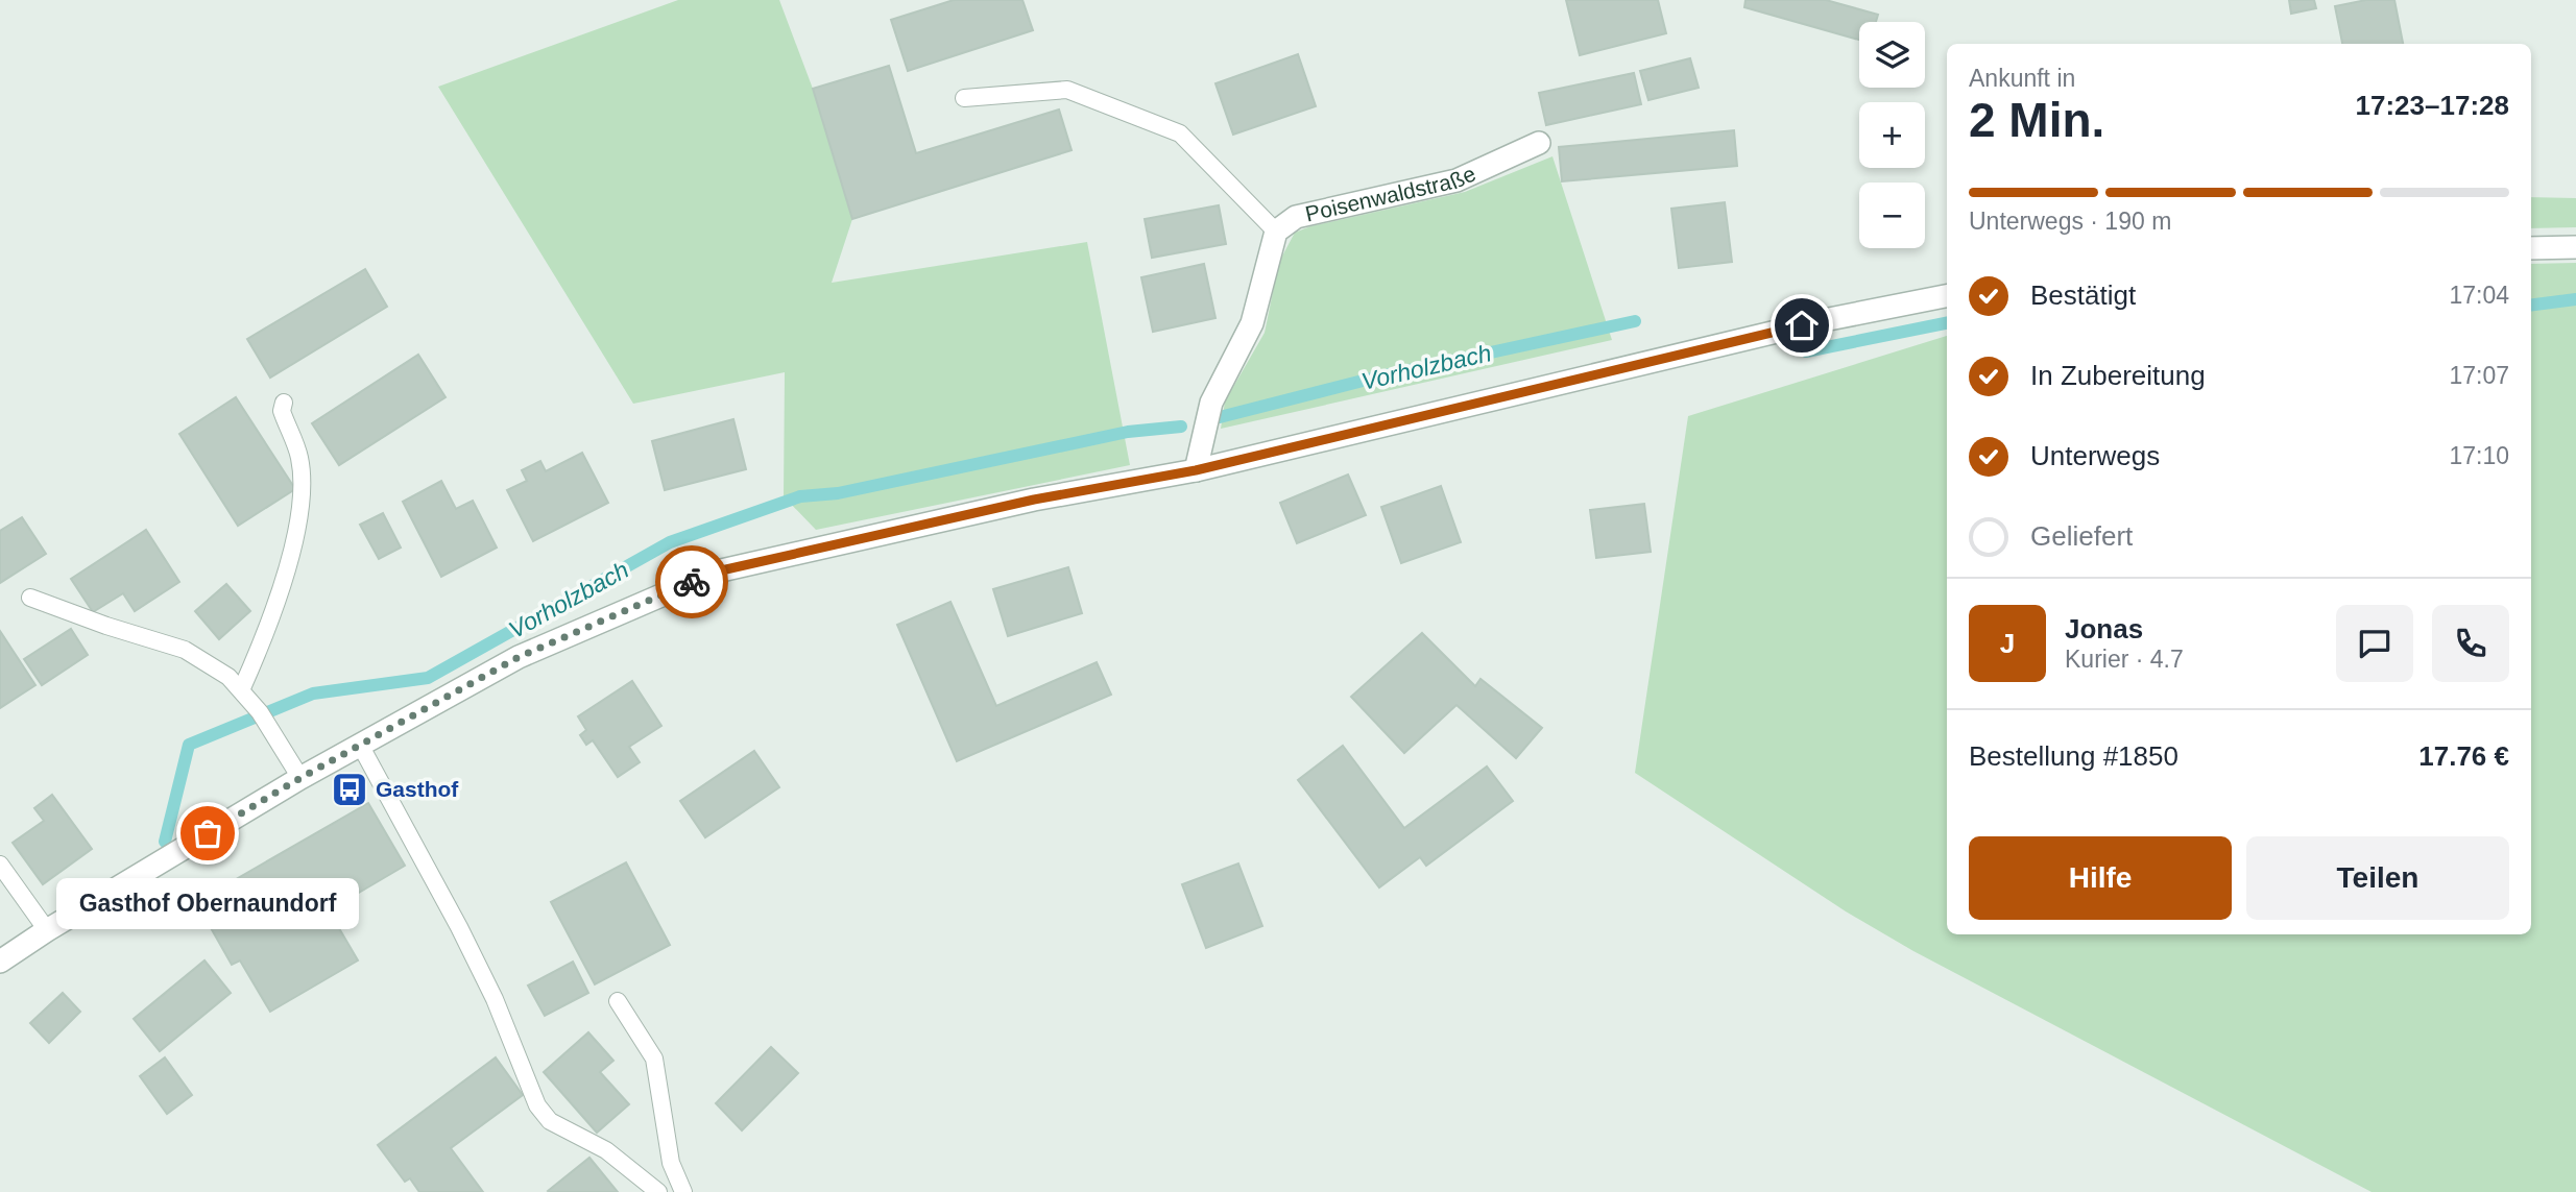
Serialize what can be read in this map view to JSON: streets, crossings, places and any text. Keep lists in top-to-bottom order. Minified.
{"streets":{"street":["Poisenwaldstraße"]},"water":["Vorholzbach"],"places":{"bus stop":["Gasthof"],"other":["Gasthof Obernaundorf"]},"page":{"map_buttons":["+","−"],"heading":["2 Min.","Ankunft in","17:23–17:28"],"panel":["Jonas","Kurier · 4.7","Bestellung #1850","17.76 €"],"bar":"Unterwegs · 190 m","list":[["Bestätigt","17:04"],["In Zubereitung","17:07"],["Unterwegs","17:10"],"Geliefert"],"round":"J","buttons":["Hilfe","Teilen"],"bubble":"Gasthof Obernaundorf"}}
